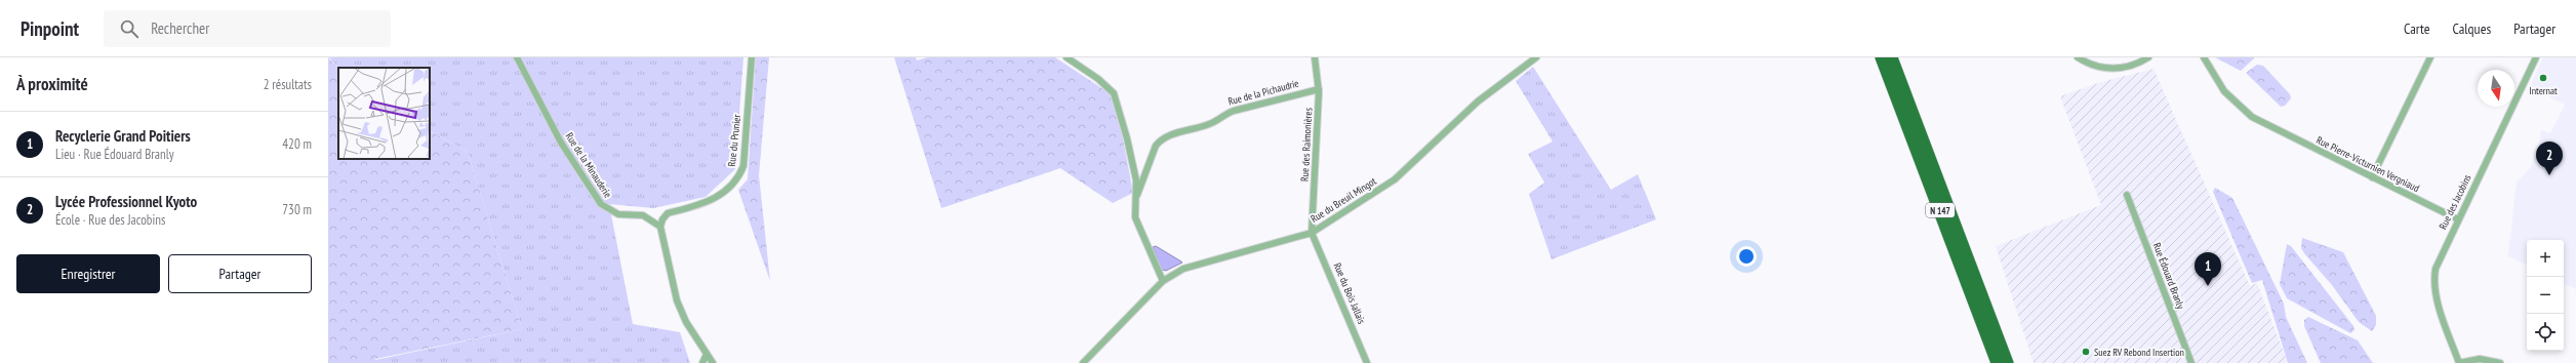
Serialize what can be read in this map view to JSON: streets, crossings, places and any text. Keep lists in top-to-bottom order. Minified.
{"streets":{"highway":["N 147"],"street":["Rue de la Pichaudrie","Rue du Prunier","Rue des Raimonières","Rue Pierre-Victurnien Vergniaud","Rue de la Minauderie","Rue du Breuil Mingot","Rue des Jacobins","Rue Édouard Branly","Rue du Bois Jallais"]},"crossings":[["Rue de la Pichaudrie","Rue des Raimonières"],["Rue du Prunier","Rue de la Minauderie"],["Rue des Raimonières","Rue du Breuil Mingot"],["Rue des Raimonières","Rue du Bois Jallais"],["Rue Pierre-Victurnien Vergniaud","Rue des Jacobins"],["Rue du Breuil Mingot","Rue du Bois Jallais"]],"places":["Internat","Suez RV Rebond Insertion"],"north":"bottom","page":{"header":"Pinpoint","search":"Rechercher","nav":["Carte","Calques","Partager"],"heading":["À proximité","2 résultats"],"list":[{"mark":"1","name":"Recyclerie Grand Poitiers","note":"Lieu · Rue Édouard Branly","value":"420 m"},{"mark":"2","name":"Lycée Professionnel Kyoto","note":"École · Rue des Jacobins","value":"730 m"}],"pins":["2","1"],"map_buttons":["+","−"],"buttons":["Enregistrer","Partager"]}}
